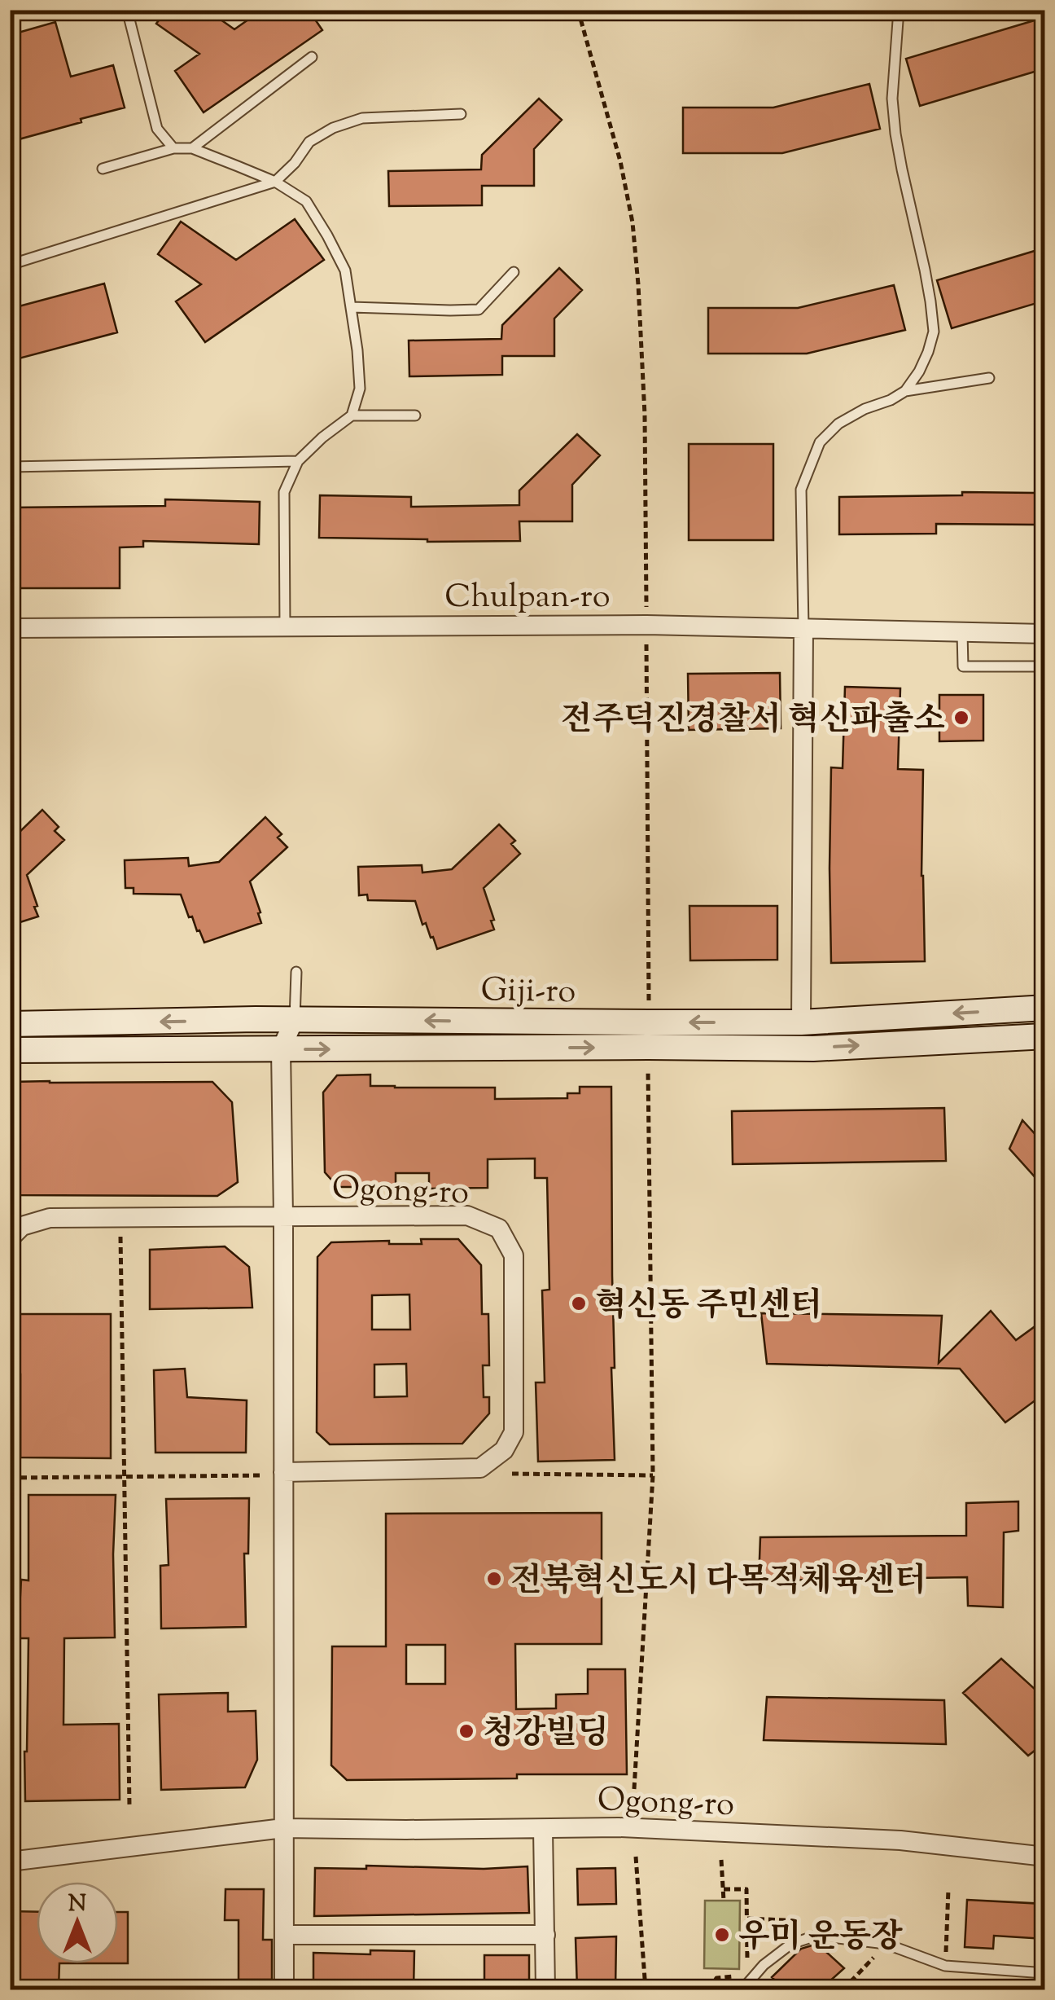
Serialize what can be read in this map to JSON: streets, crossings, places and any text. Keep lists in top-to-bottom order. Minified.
{"streets":{"street":["Chulpan-ro","Giji-ro","Ogong-ro"]},"crossings":[["Giji-ro","Ogong-ro"]],"places":["전주덕진경찰서 혁신파출소","혁신동 주민센터","전북혁신도시 다목적체육센터","청강빌딩","우미 운동장"],"north":"top"}
